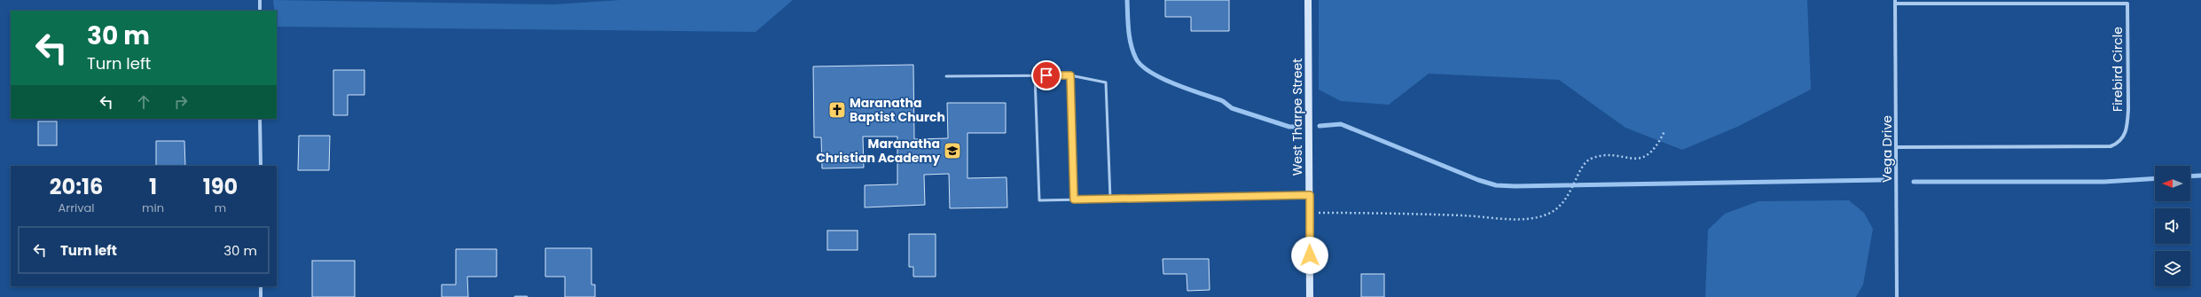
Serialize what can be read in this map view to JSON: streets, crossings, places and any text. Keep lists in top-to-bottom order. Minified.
{"streets":{"main road":["West Tharpe Street"],"street":["Firebird Circle","Vega Drive"]},"crossings":[["Firebird Circle","Vega Drive"]],"places":{"church":["Maranatha Baptist Church"],"school or university":["Maranatha Christian Academy"]},"north":"left","page":{"turn":["30 m","Turn left"],"eta":["20:16","Arrival","1","min","190","m"],"list":[{"name":"Turn left","value":"30 m"}]}}
